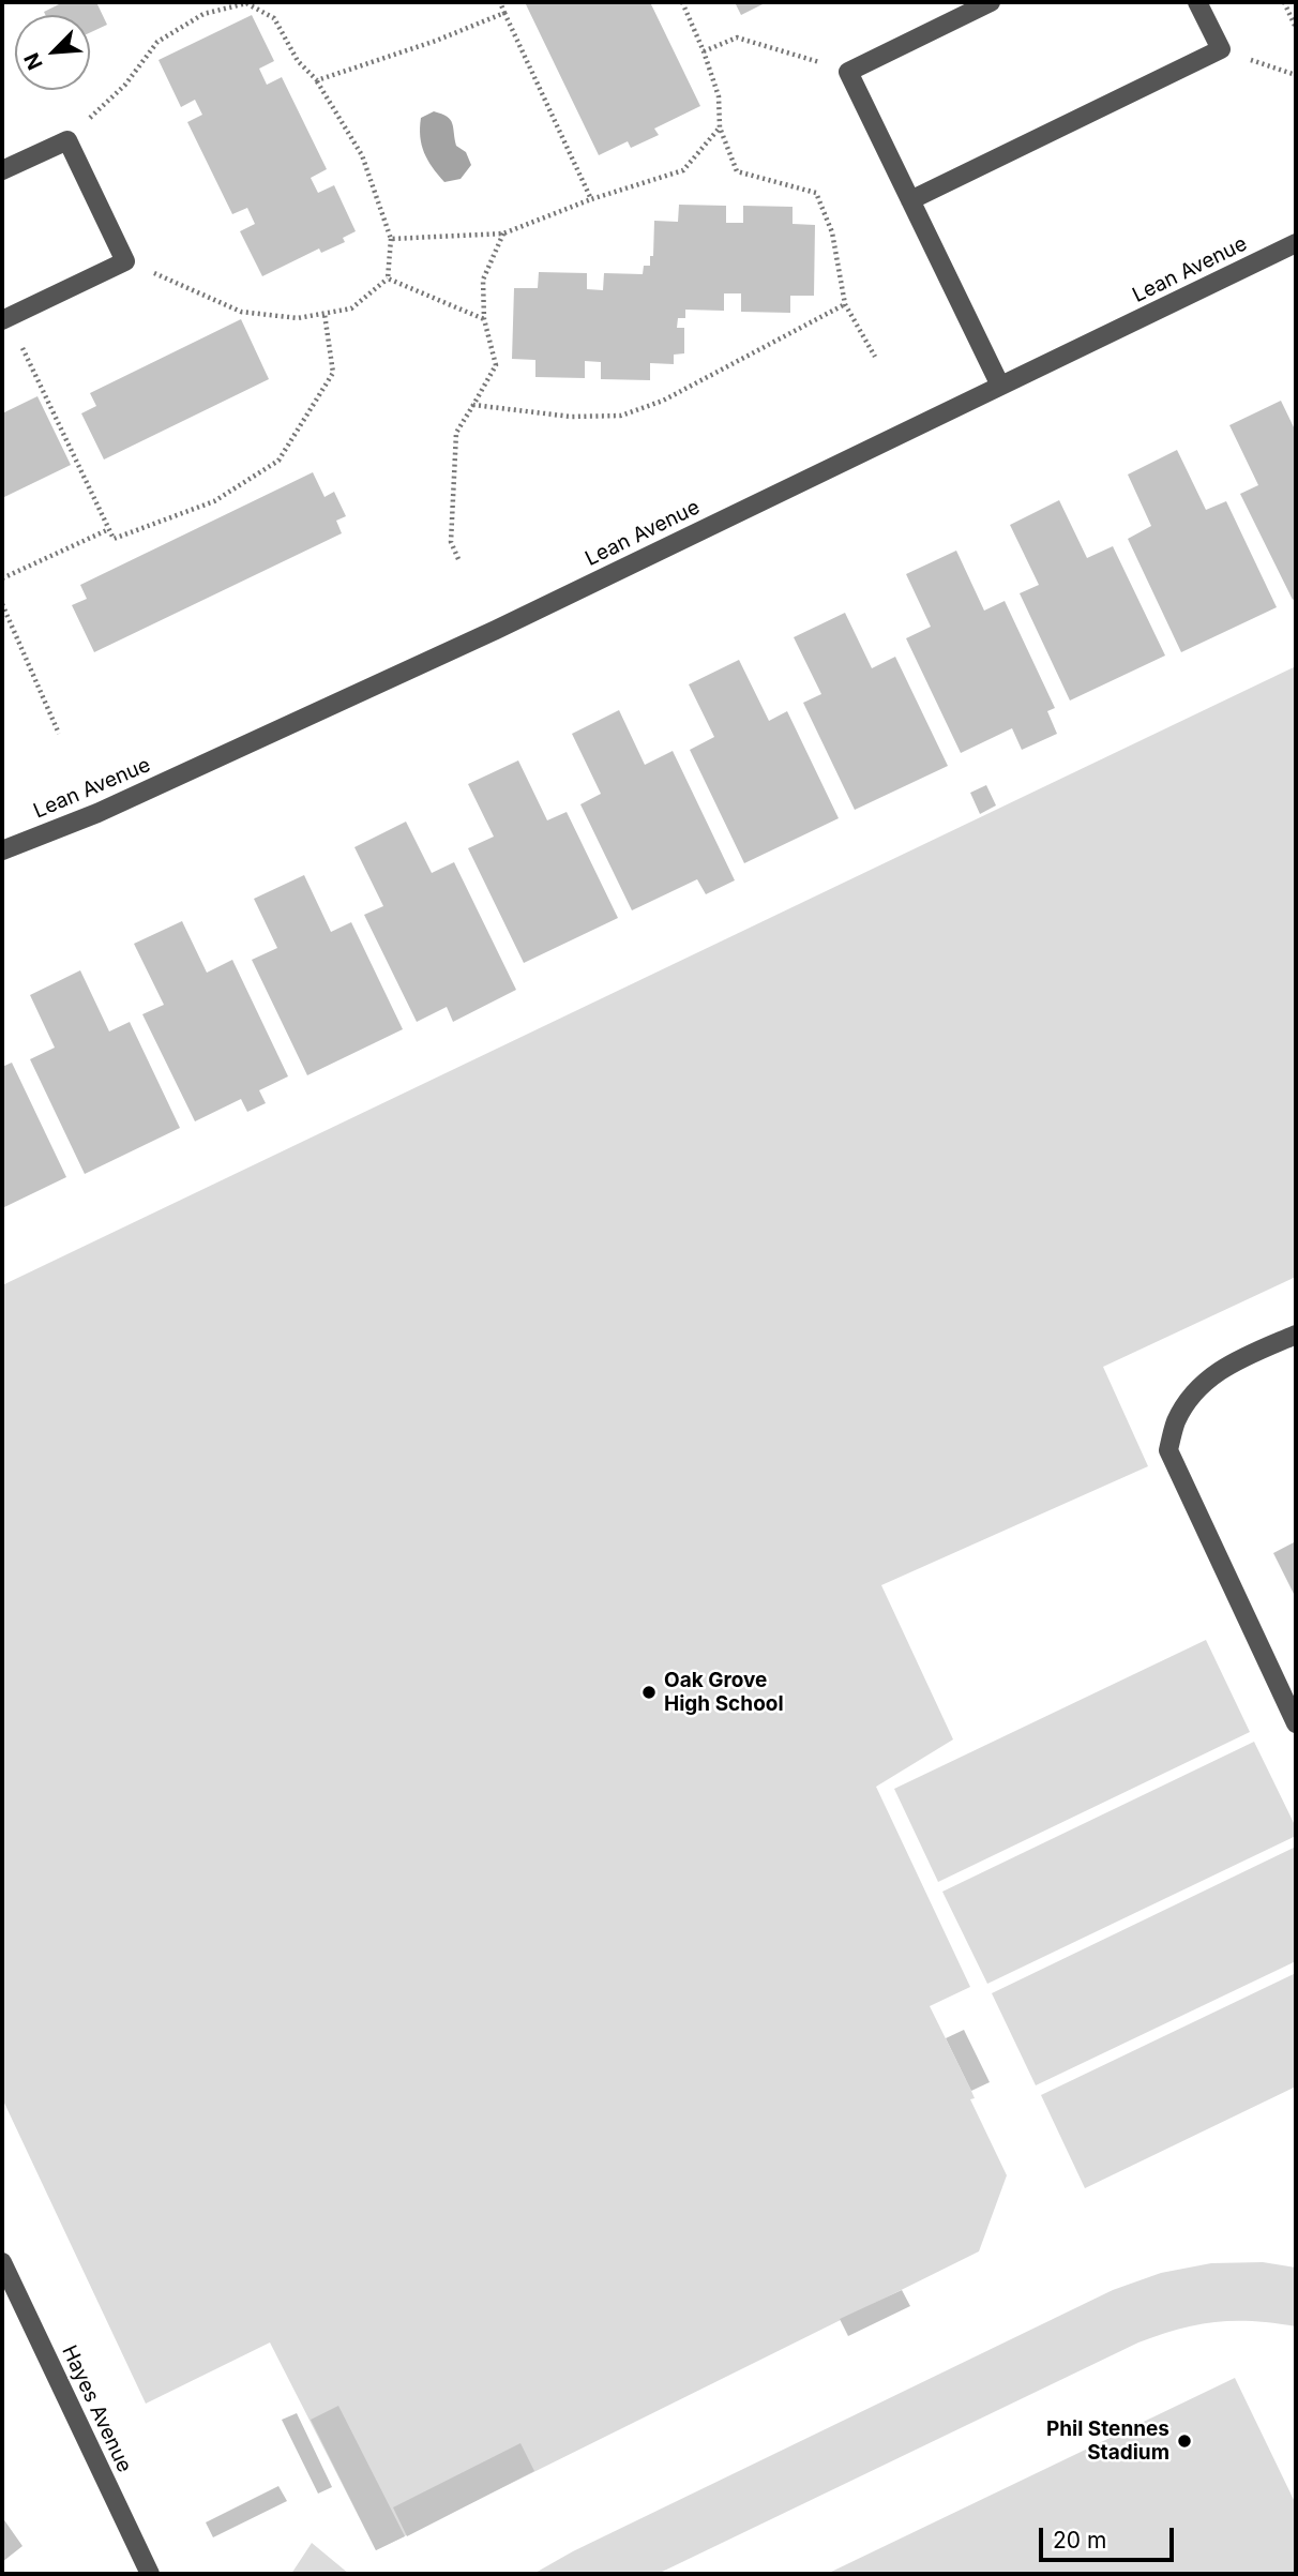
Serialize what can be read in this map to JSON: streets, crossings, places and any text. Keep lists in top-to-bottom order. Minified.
{"streets":{"street":["Lean Avenue","Hayes Avenue"]},"places":["Oak Grove High School","Phil Stennes Stadium"],"scale_bar":"20 m","north":"bottom left"}
